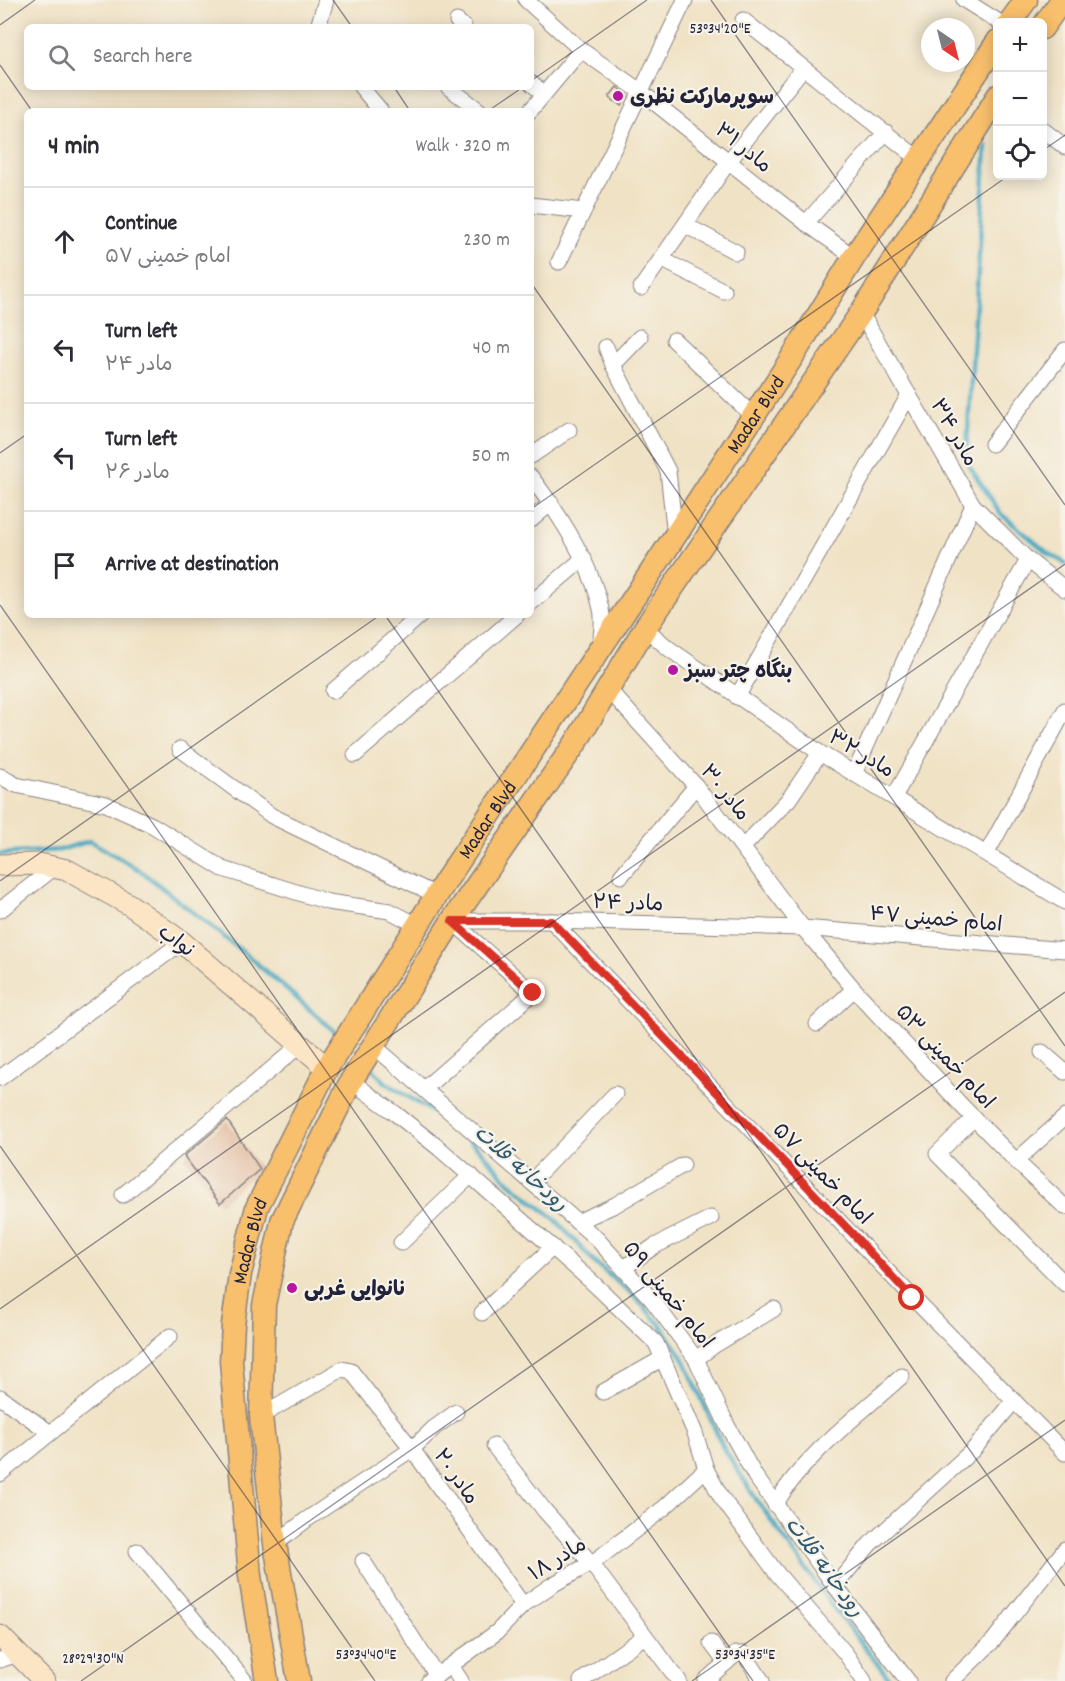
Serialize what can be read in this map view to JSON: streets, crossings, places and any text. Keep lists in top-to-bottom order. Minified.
{"streets":{"main road":["Madar Blvd"],"street":["مادر ۳۱","مادر ۳۴","مادر ۳۲","مادر ۳۰","مادر ۲۴","امام خمینی ۴۷","نواب","امام خمینی ۵۳","امام خمینی ۵۷","امام خمینی ۵۹","مادر ۲۰","مادر ۱۸"]},"crossings":[["مادر ۳۱","Madar Blvd"],["Madar Blvd","مادر ۳۴"],["Madar Blvd","مادر ۳۲"],["Madar Blvd","مادر ۳۰"],["Madar Blvd","مادر ۲۴"],["Madar Blvd","نواب"],["Madar Blvd","امام خمینی ۵۹"],["Madar Blvd","مادر ۲۰"],["مادر ۳۰","مادر ۲۴"],["مادر ۳۰","امام خمینی ۴۷"],["مادر ۳۰","امام خمینی ۵۳"],["مادر ۲۴","امام خمینی ۴۷"],["مادر ۲۴","امام خمینی ۵۳"],["مادر ۲۴","امام خمینی ۵۷"],["امام خمینی ۴۷","امام خمینی ۵۳"],["امام خمینی ۵۹","مادر ۱۸"],["مادر ۲۰","مادر ۱۸"]],"water":["رودخانه قلات"],"places":["سوپرمارکت نظری","بنگاه چتر سبز","نانوایی غربی"],"north":"bottom right","page":{"map_buttons":["+","−"],"search":"Search here","heading":["4 min","Walk · 320 m"],"list":[["Continue","امام خمینی ۵۷","230 m"],["Turn left","مادر ۲۴","40 m"],["Turn left","مادر ۲۶","50 m"],"Arrive at destination"]},"coordinates":["53°34'20\"E","53°34'40\"E","53°34'35\"E","28°29'30\"N"]}
